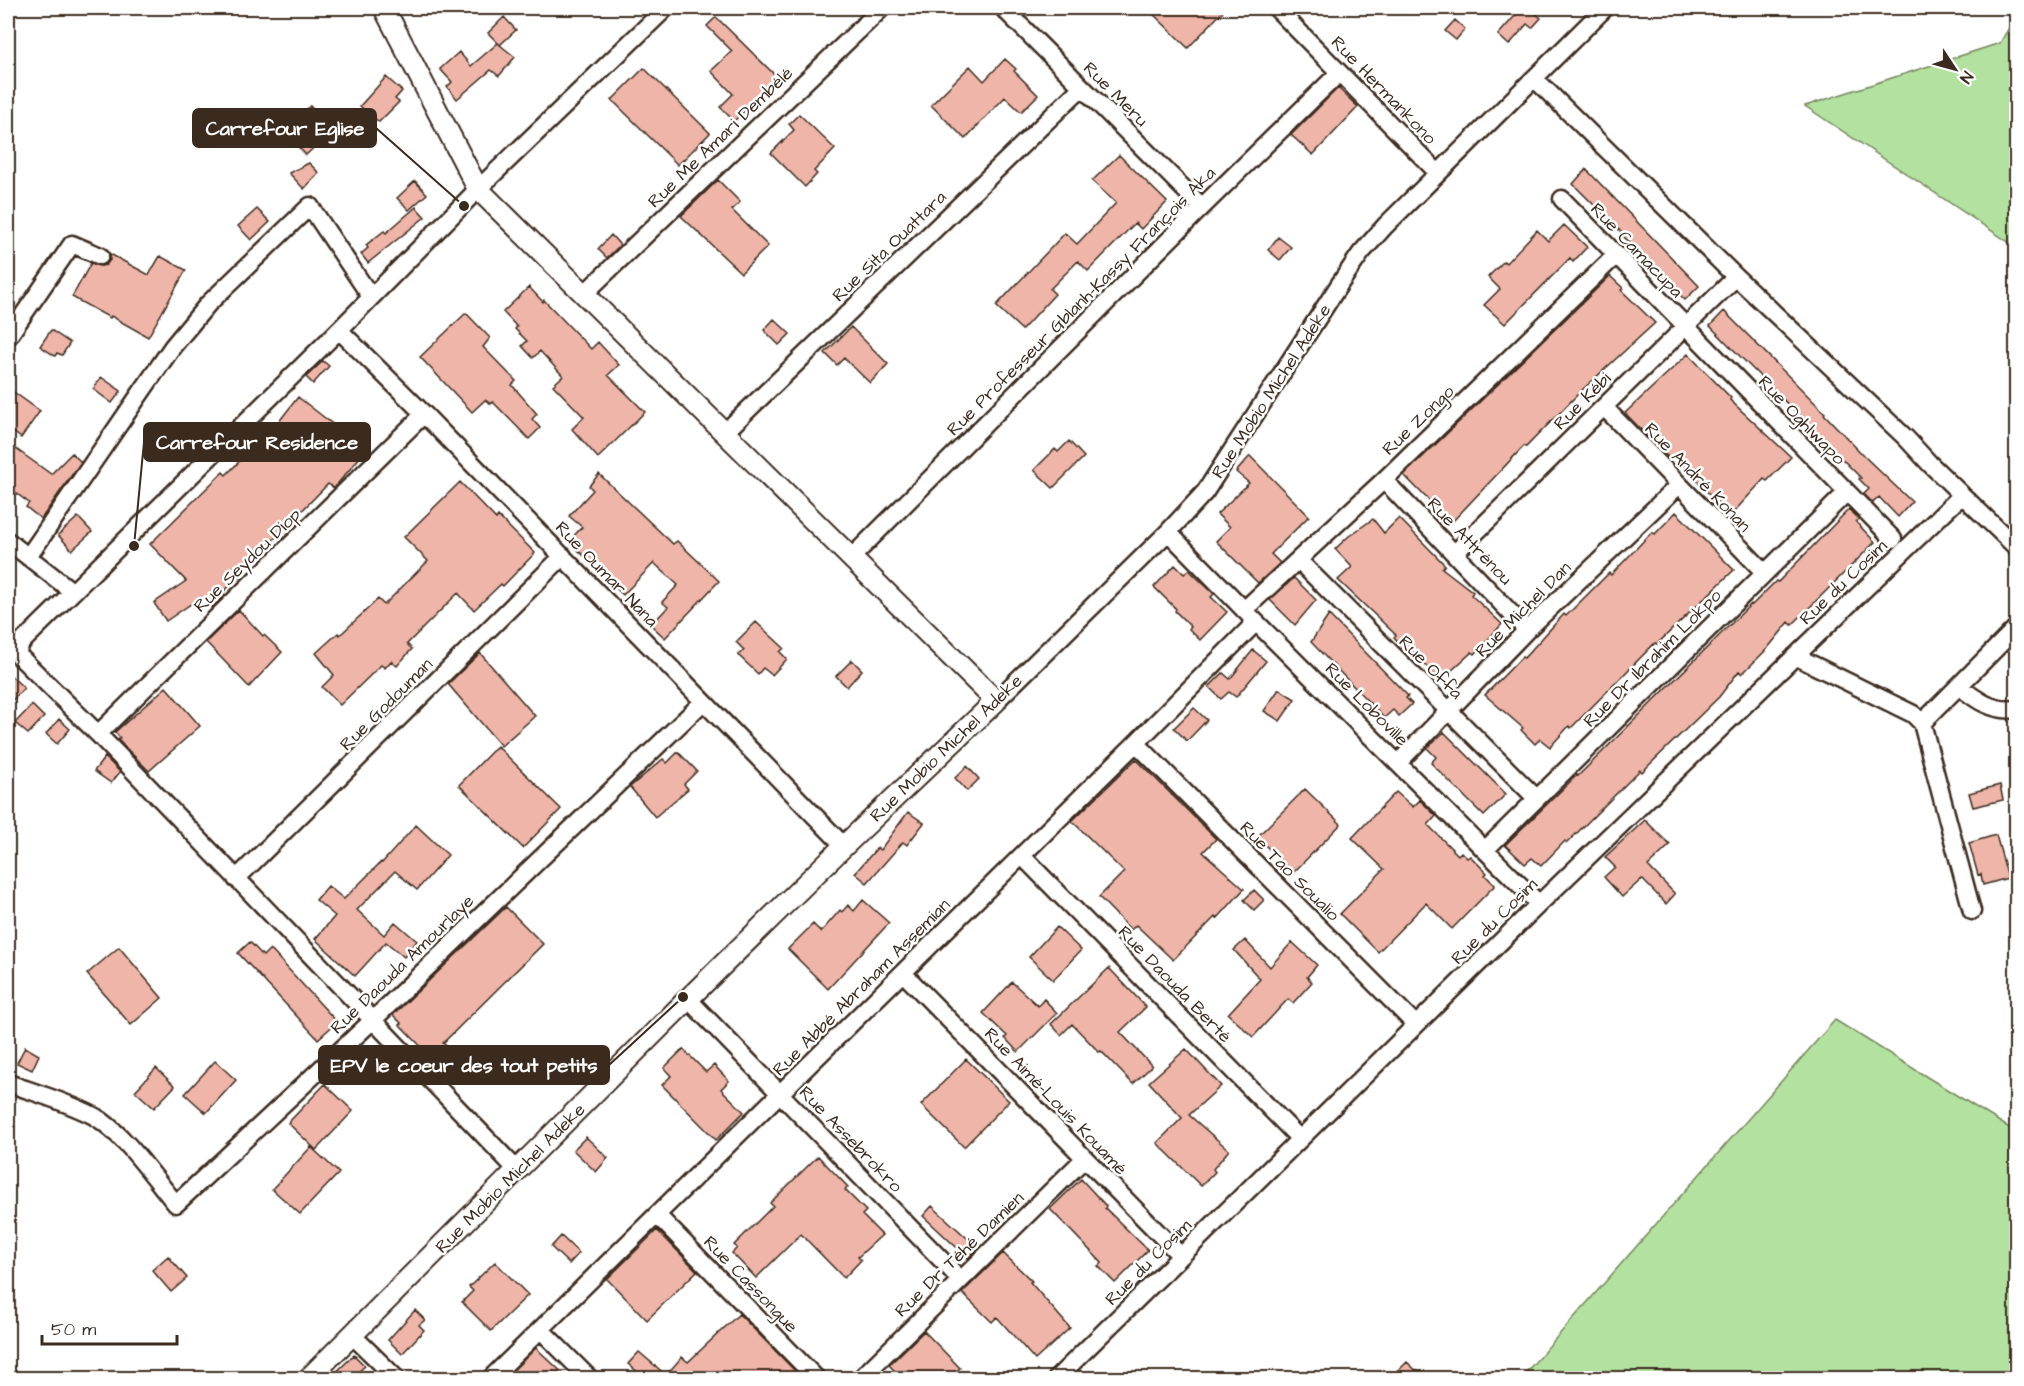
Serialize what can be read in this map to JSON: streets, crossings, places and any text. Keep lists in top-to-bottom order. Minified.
{"streets":{"street":["Rue Hermankono","Rue Meru","Rue Me Amari Dembélé","Rue Sita Ouattara","Rue Camacupa","Rue Professeur Gblanh-Kassy François Aka","Rue Mobio Michel Adeke","Rue Kébi","Rue Zongo","Rue Oghlwapo","Rue André Konan","Rue Attrénou","Rue Seydou Diop","Rue Oumar Nana","Rue du Cosim","Rue Michel Dan","Rue Dr Ibrahim Lokpo","Rue Offa","Rue Godouman","Rue Loboville","Rue Tao Soualio","Rue Daouda Amourlaye","Rue Daouda Berté","Rue Abbé Abraham Assemian","Rue Aimé-Louis Kouamé","Rue Assebrokro","Rue Dr Téhé Damien","Rue Cassongue"]},"crossings":[["Rue Hermankono","Rue Professeur Gblanh-Kassy François Aka"],["Rue Hermankono","Rue Mobio Michel Adeke"],["Rue Meru","Rue Sita Ouattara"],["Rue Meru","Rue Professeur Gblanh-Kassy François Aka"],["Rue Camacupa","Rue Kébi"],["Rue Camacupa","Rue Zongo"],["Rue Camacupa","Rue Oghlwapo"],["Rue Mobio Michel Adeke","Rue Oumar Nana"],["Rue Mobio Michel Adeke","Rue Loboville"],["Rue Mobio Michel Adeke","Rue Assebrokro"],["Rue Kébi","Rue Oghlwapo"],["Rue Kébi","Rue André Konan"],["Rue Kébi","Rue Attrénou"],["Rue Zongo","Rue Attrénou"],["Rue Zongo","Rue Offa"],["Rue Zongo","Rue Loboville"],["Rue Oghlwapo","Rue Dr Ibrahim Lokpo"],["Rue André Konan","Rue Michel Dan"],["Rue André Konan","Rue Dr Ibrahim Lokpo"],["Rue Attrénou","Rue Michel Dan"],["Rue Seydou Diop","Rue Oumar Nana"],["Rue Oumar Nana","Rue Godouman"],["Rue Oumar Nana","Rue Daouda Amourlaye"],["Rue du Cosim","Rue Loboville"],["Rue du Cosim","Rue Tao Soualio"],["Rue du Cosim","Rue Daouda Berté"],["Rue du Cosim","Rue Aimé-Louis Kouamé"],["Rue Michel Dan","Rue Offa"],["Rue Michel Dan","Rue Loboville"],["Rue Dr Ibrahim Lokpo","Rue Offa"],["Rue Dr Ibrahim Lokpo","Rue Loboville"],["Rue Loboville","Rue Abbé Abraham Assemian"],["Rue Tao Soualio","Rue Abbé Abraham Assemian"],["Rue Daouda Berté","Rue Abbé Abraham Assemian"],["Rue Abbé Abraham Assemian","Rue Aimé-Louis Kouamé"],["Rue Abbé Abraham Assemian","Rue Assebrokro"],["Rue Abbé Abraham Assemian","Rue Cassongue"],["Rue Aimé-Louis Kouamé","Rue Dr Téhé Damien"],["Rue Assebrokro","Rue Dr Téhé Damien"]],"places":["Carrefour Eglise","Carrefour Residence","EPV le coeur des tout petits"],"scale_bar":"50 m","north":"bottom right"}
